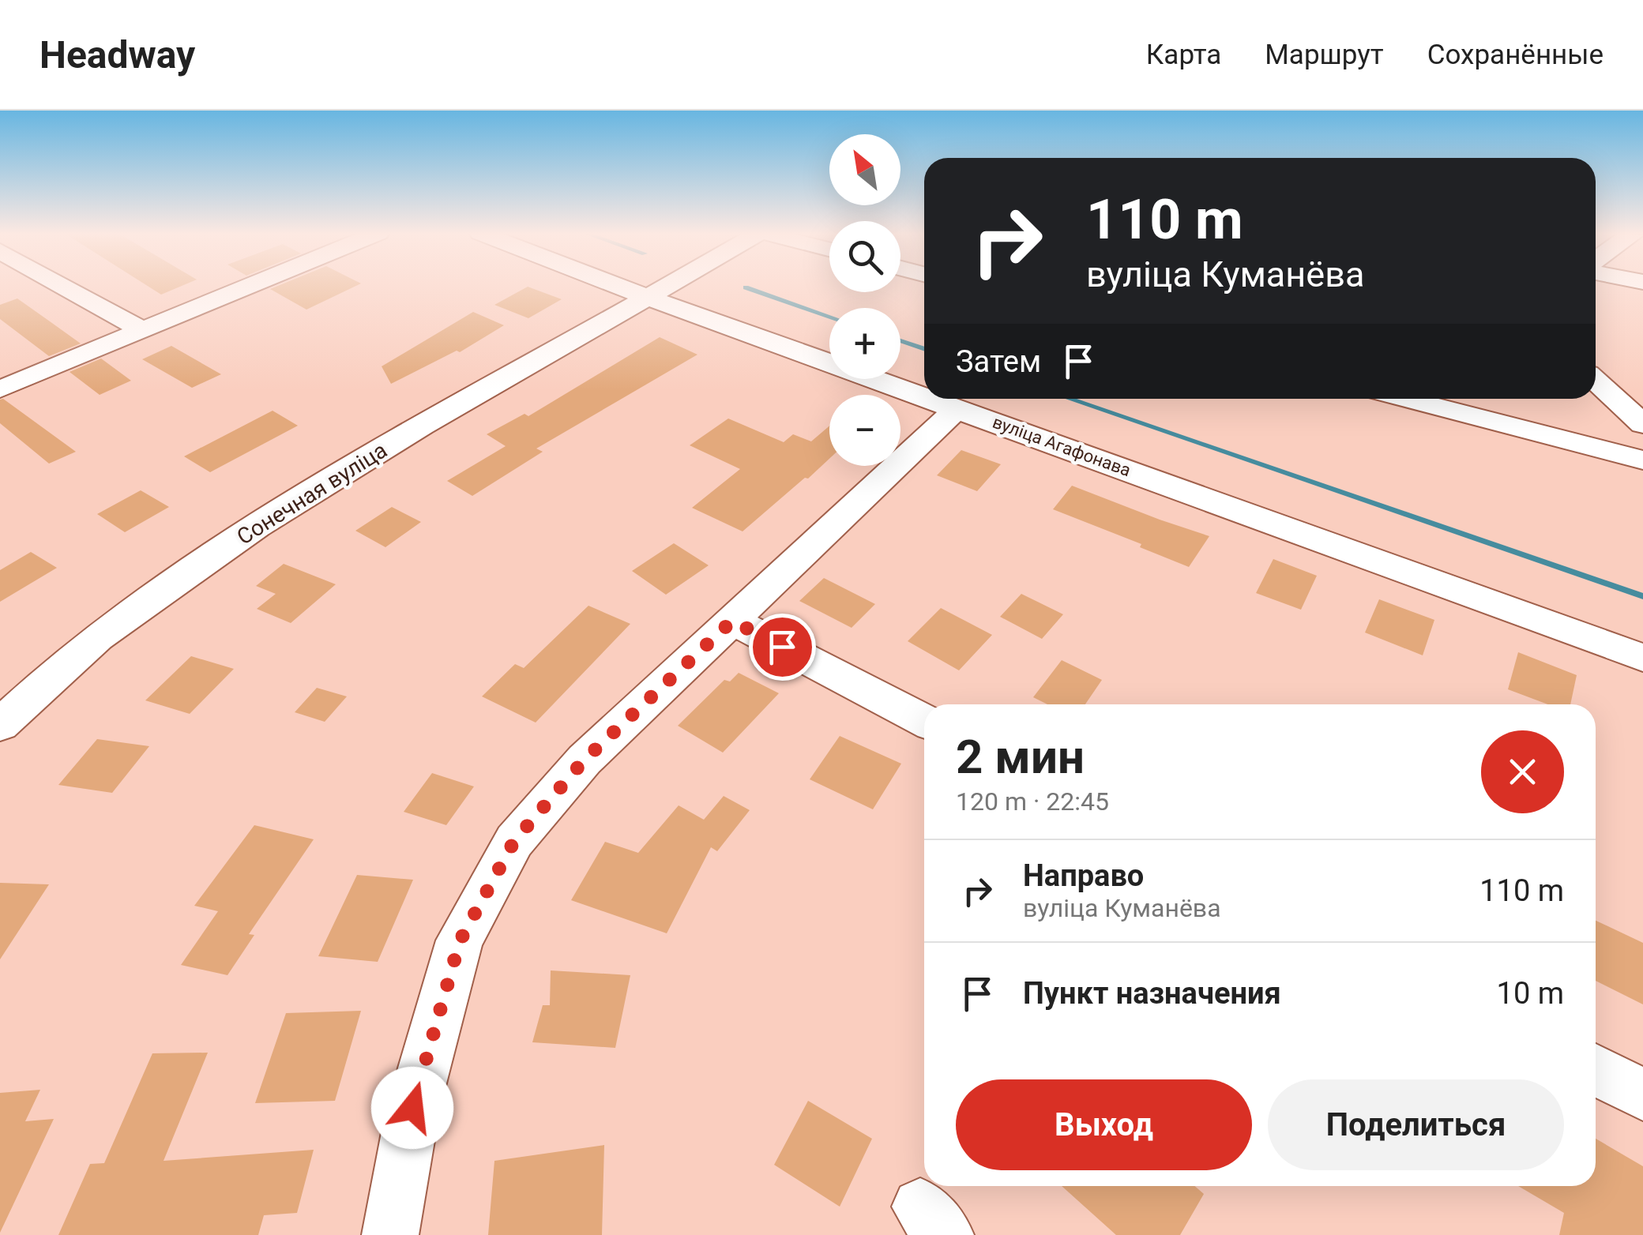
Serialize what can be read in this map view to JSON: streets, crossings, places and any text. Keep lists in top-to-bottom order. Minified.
{"streets":{"street":["вуліца Агафонава","Сонечная вуліца"]},"crossings":[["вуліца Агафонава","Сонечная вуліца"]],"north":"top left","page":{"header":"Headway","nav":["Карта","Маршрут","Сохранённые"],"map_buttons":["+","−"],"turn":["110 m","вуліца Куманёва"],"then":"Затем","heading":["2 мин","120 m · 22:45"],"list":[{"name":"Направо","note":"вуліца Куманёва","value":"110 m"},{"name":"Пункт назначения","value":"10 m"}],"buttons":["Выход","Поделиться"]}}
